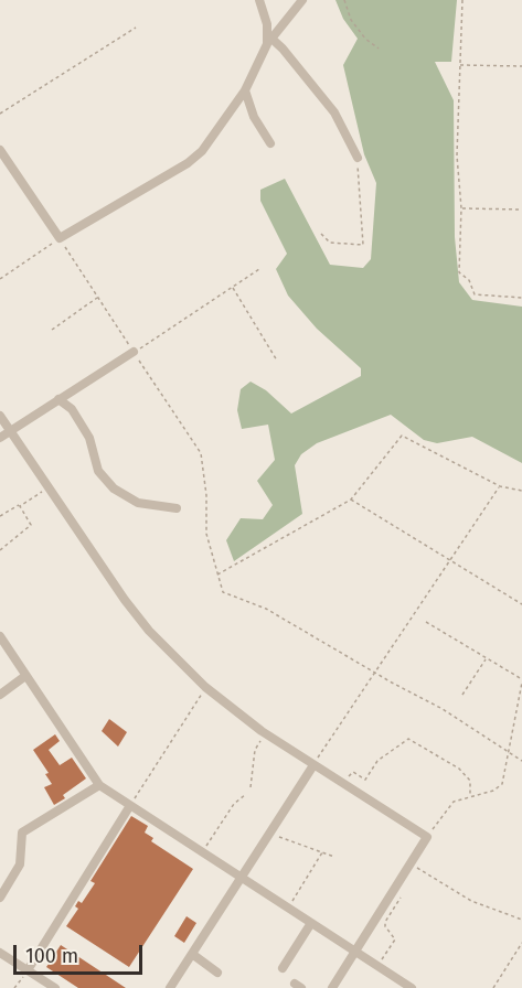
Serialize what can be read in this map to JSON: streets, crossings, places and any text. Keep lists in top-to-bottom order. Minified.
{"scale_bar":"100 m"}
